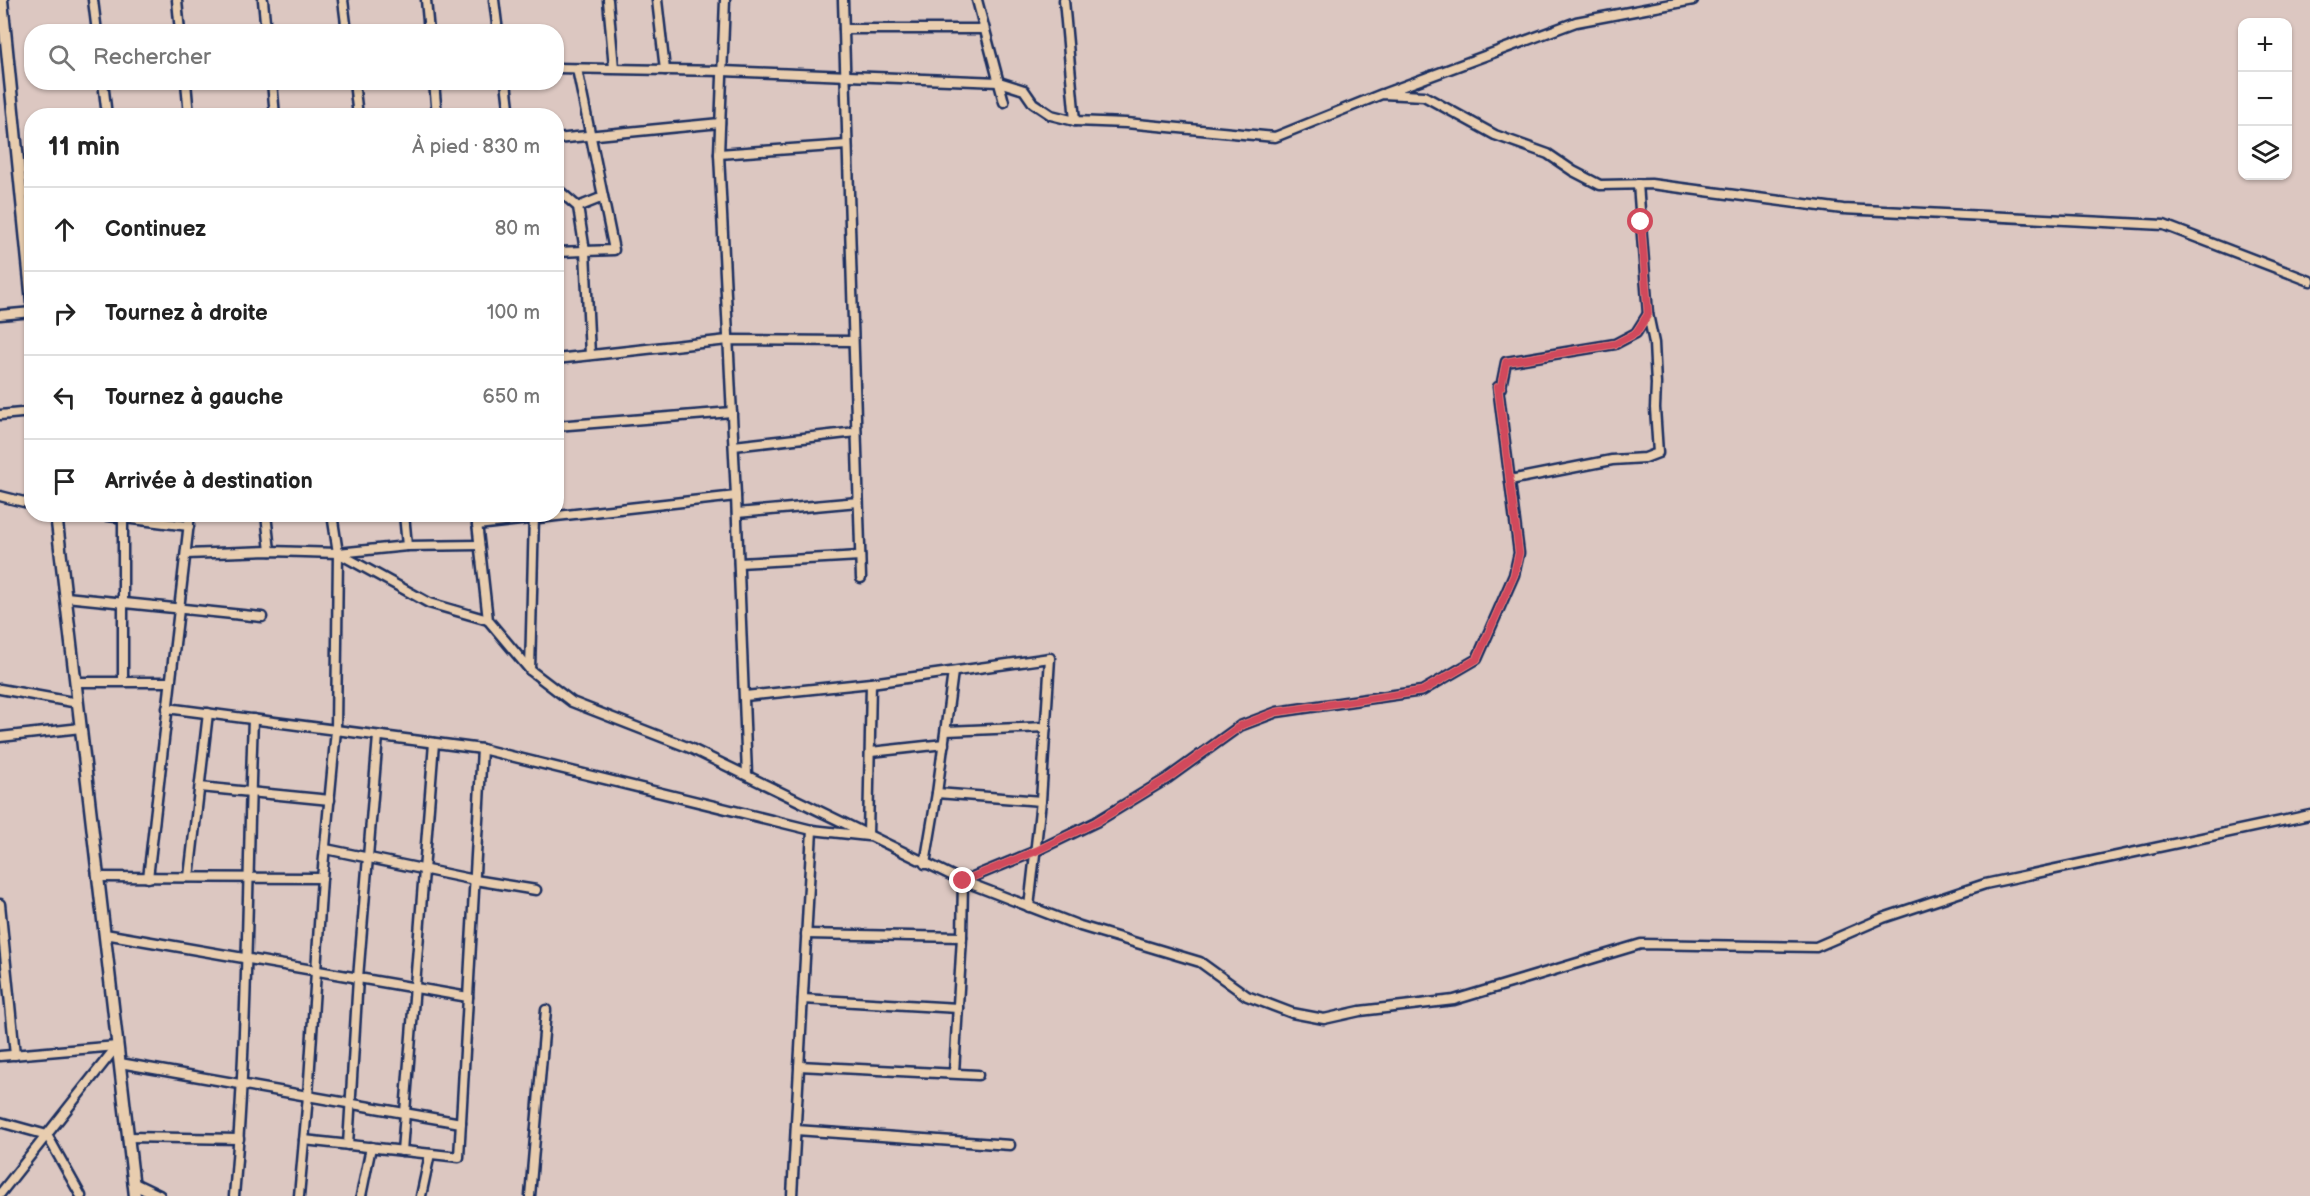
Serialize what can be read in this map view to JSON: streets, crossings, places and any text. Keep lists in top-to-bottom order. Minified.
{"page":{"map_buttons":["+","−"],"search":"Rechercher","heading":["11 min","À pied · 830 m"],"list":[["Continuez","80 m"],["Tournez à droite","100 m"],["Tournez à gauche","650 m"],"Arrivée à destination"]}}
